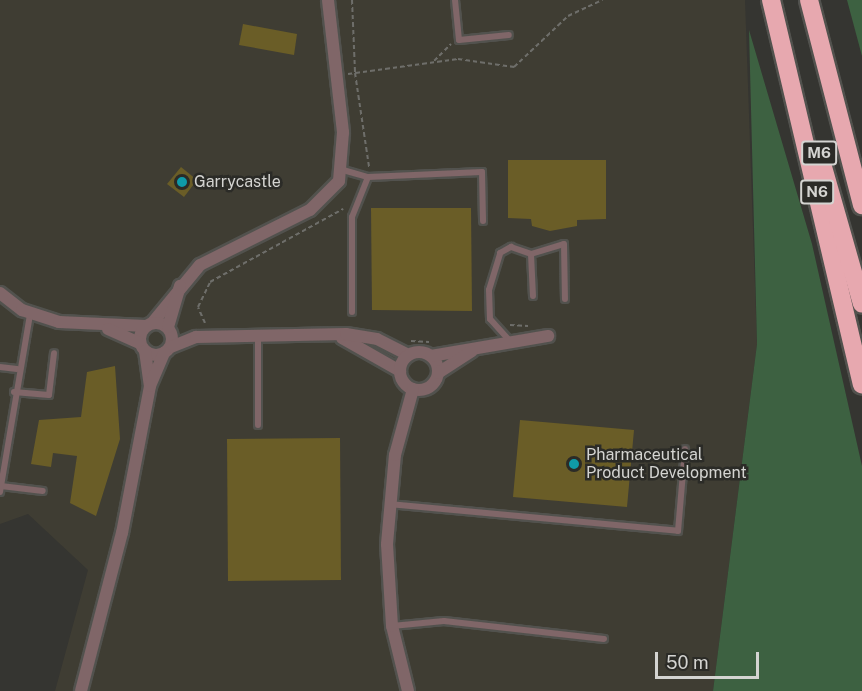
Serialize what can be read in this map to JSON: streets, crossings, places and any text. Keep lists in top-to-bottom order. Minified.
{"streets":{"highway":["M6","N6"]},"places":["Garrycastle","Pharmaceutical Product Development"],"scale_bar":"50 m"}
